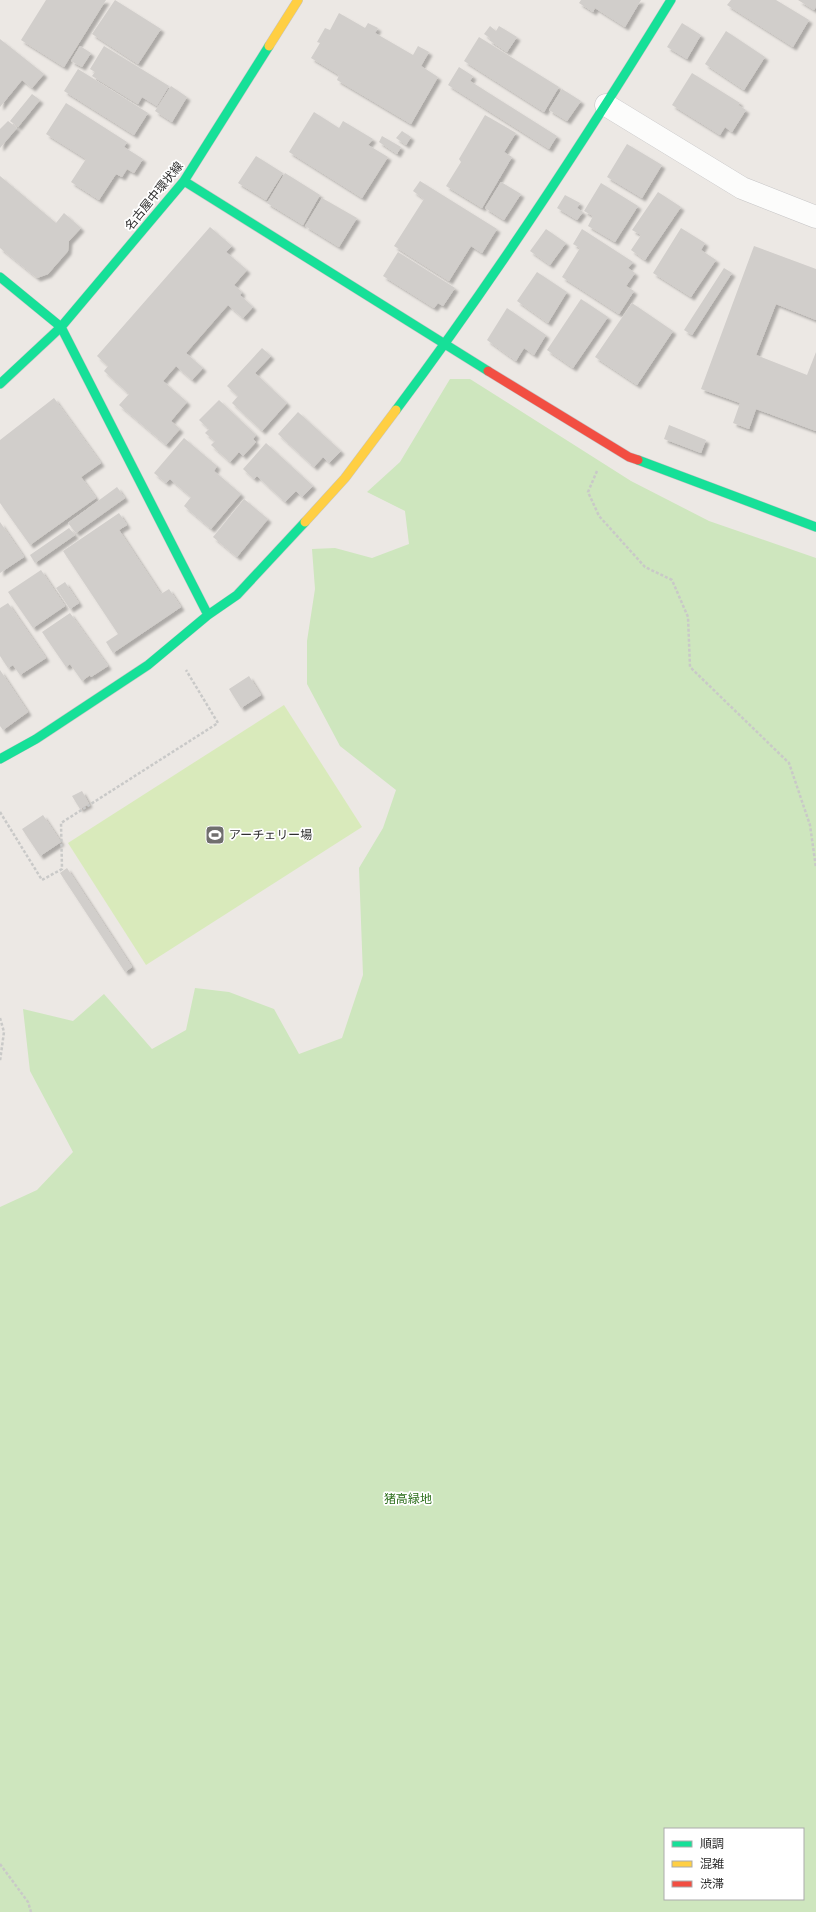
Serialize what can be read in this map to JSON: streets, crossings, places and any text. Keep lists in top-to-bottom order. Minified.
{"streets":{"street":["名古屋中環状線"]},"parks":["猪高緑地"],"places":{"sports":["アーチェリー場"]},"legend":["順調","混雑","渋滞"]}
